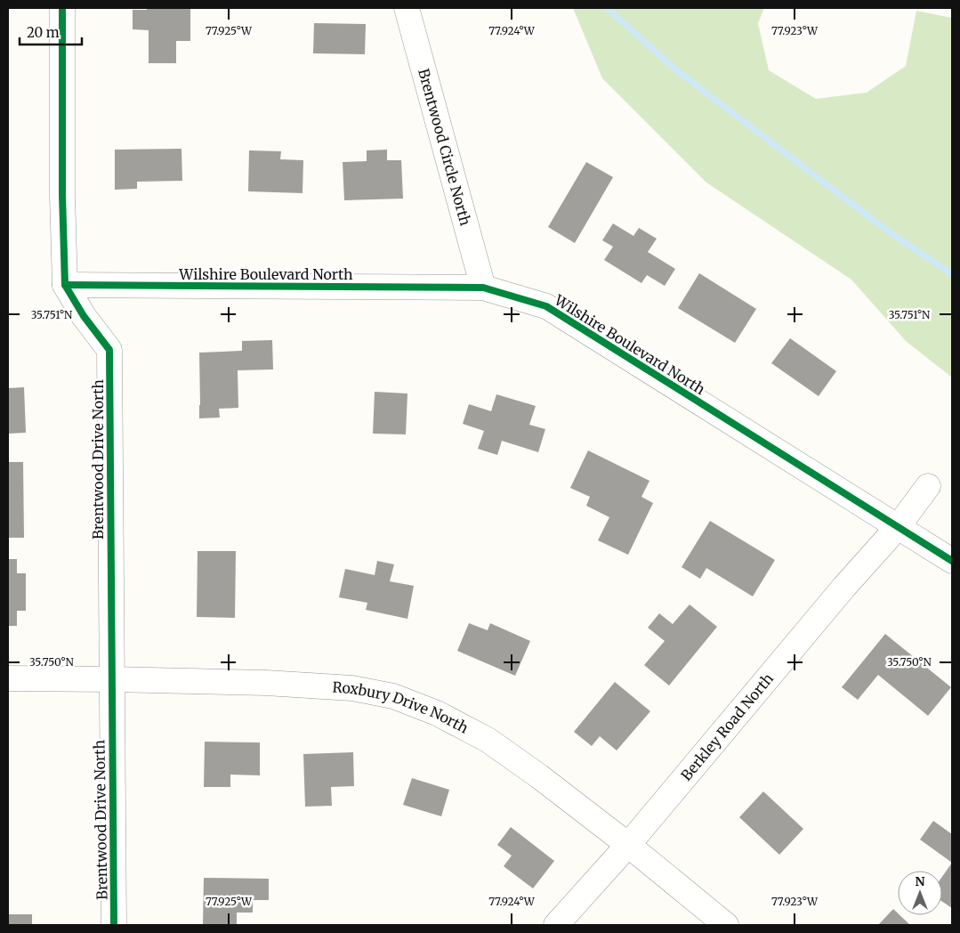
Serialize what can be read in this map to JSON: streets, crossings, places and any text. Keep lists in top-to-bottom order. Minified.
{"streets":{"street":["Brentwood Circle North","Wilshire Boulevard North","Brentwood Drive North","Roxbury Drive North","Berkley Road North"]},"crossings":[["Brentwood Circle North","Wilshire Boulevard North"],["Wilshire Boulevard North","Brentwood Drive North"],["Wilshire Boulevard North","Berkley Road North"],["Brentwood Drive North","Roxbury Drive North"],["Roxbury Drive North","Berkley Road North"]],"scale_bar":"20 m","north":"top","coordinates":["77.925°W","77.924°W","77.923°W","35.751°N","35.750°N"]}
